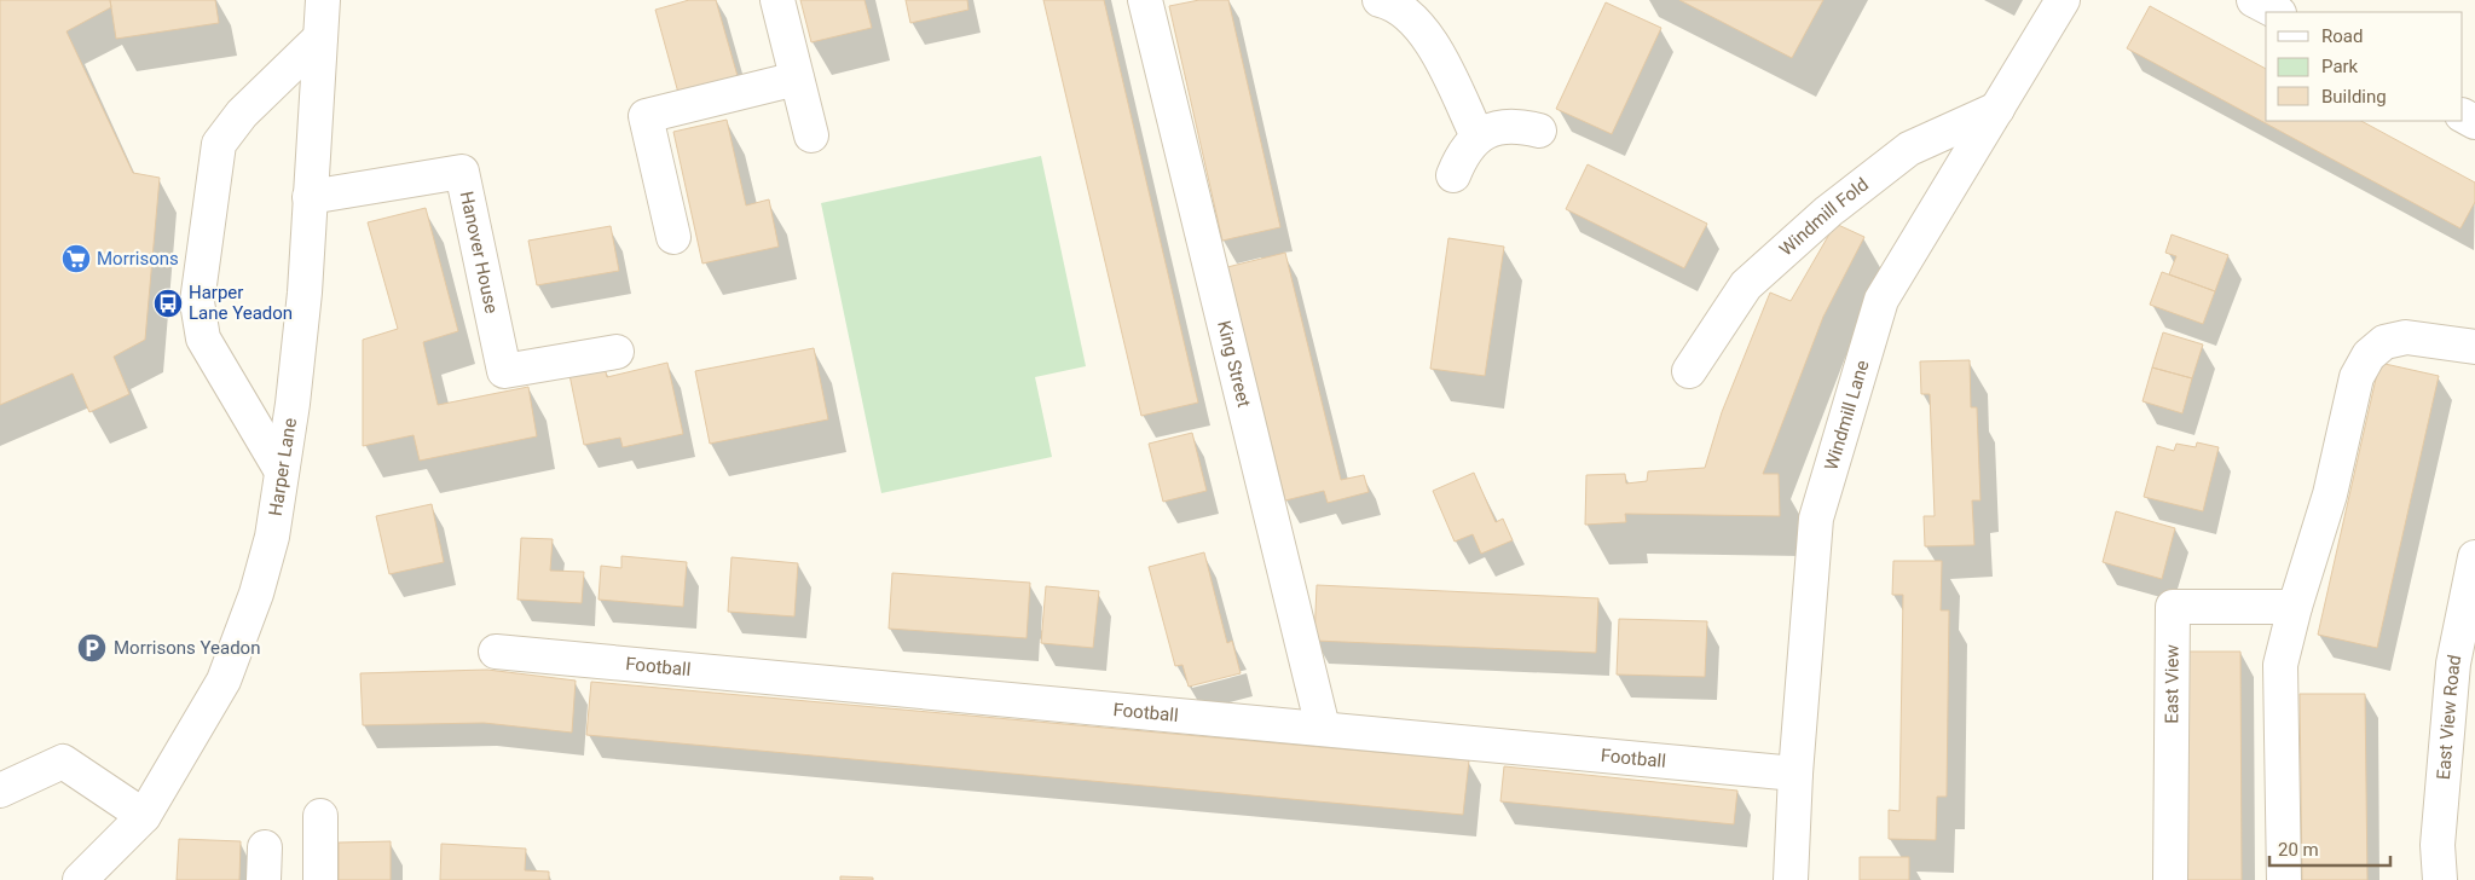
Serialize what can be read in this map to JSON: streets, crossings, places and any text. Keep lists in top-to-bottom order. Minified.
{"streets":{"street":["Windmill Fold","Hanover House","King Street","Windmill Lane","Harper Lane","Football","East View","East View Road"]},"crossings":[["Windmill Fold","Windmill Lane"],["Hanover House","Harper Lane"],["King Street","Football"],["Windmill Lane","Football"]],"places":{"supermarket":["Morrisons"],"bus stop":["Harper Lane Yeadon"],"parking":["Morrisons Yeadon"]},"legend":["Road","Park","Building"],"scale_bar":"20 m"}
